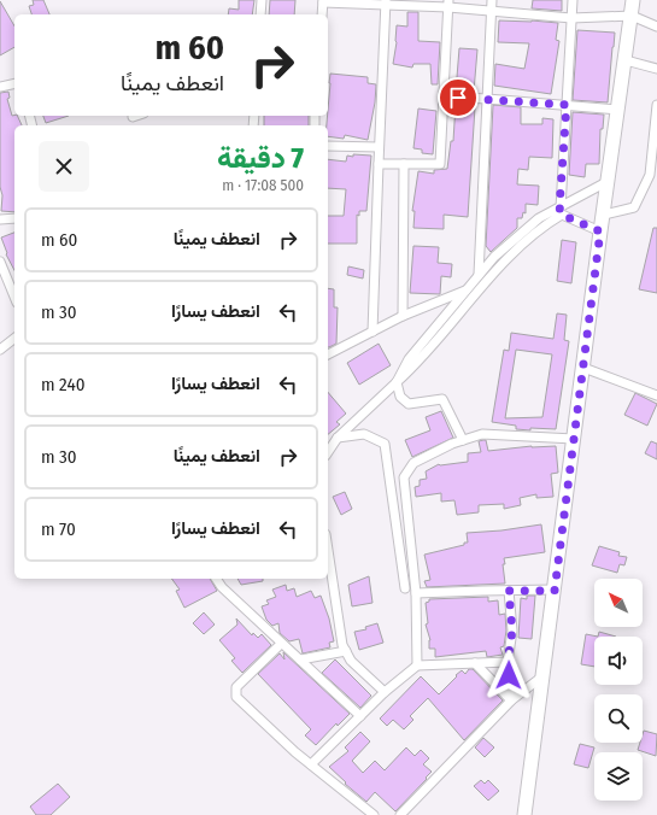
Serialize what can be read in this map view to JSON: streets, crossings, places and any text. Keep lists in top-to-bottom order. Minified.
{"north":"top left","page":{"turn":["60 m","انعطف يمينًا"],"heading":["7 دقيقة","500 m · 17:08"],"list":[{"name":"انعطف يمينًا","value":"60 m"},{"name":"انعطف يسارًا","value":"30 m"},{"name":"انعطف يسارًا","value":"240 m"},{"name":"انعطف يمينًا","value":"30 m"},{"name":"انعطف يسارًا","value":"70 m"}]}}
